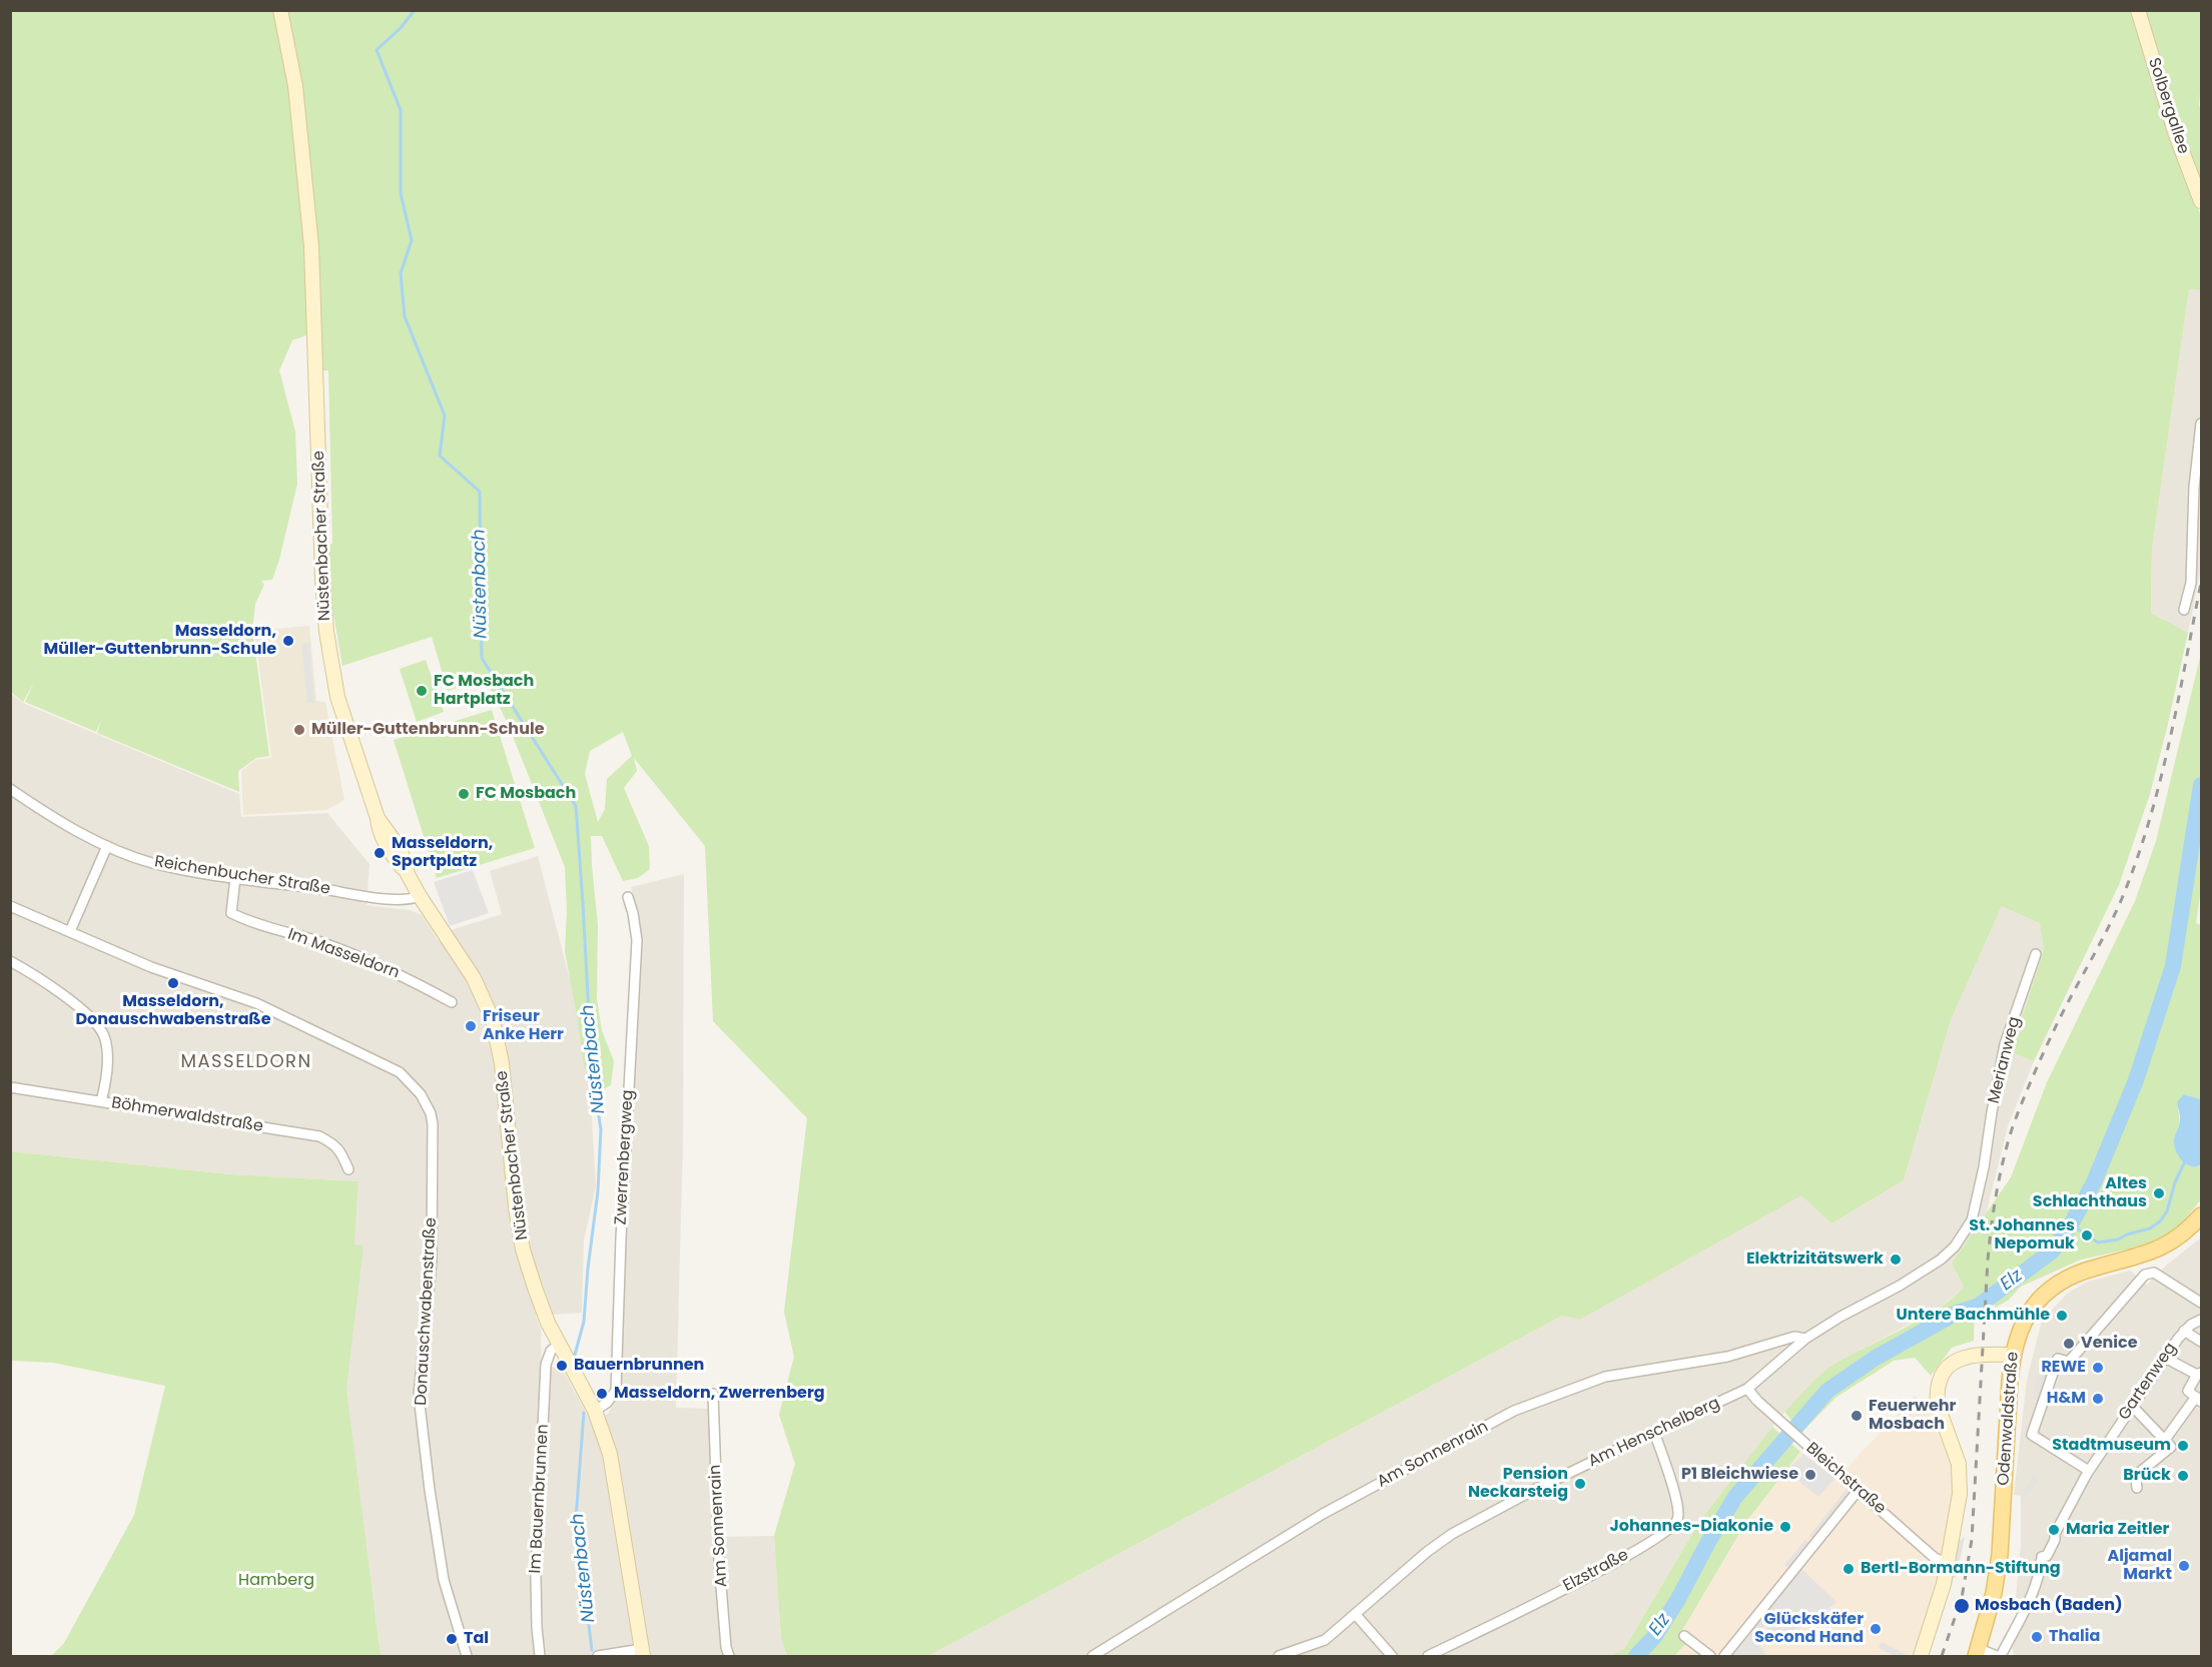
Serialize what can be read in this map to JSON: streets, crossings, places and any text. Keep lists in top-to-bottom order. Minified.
{"streets":{"main road":["Solbergallee","Nüstenbacher Straße","Odenwaldstraße"],"street":["Reichenbucher Straße","Im Masseldorn","Merianweg","Böhmerwaldstraße","Zwerrenbergweg","Donauschwabenstraße","Gartenweg","Am Henschelberg","Am Sonnenrain","Bleichstraße","Im Bauernbrunnen","Elzstraße"]},"crossings":[["Nüstenbacher Straße","Reichenbucher Straße"],["Nüstenbacher Straße","Zwerrenbergweg"],["Nüstenbacher Straße","Im Bauernbrunnen"],["Reichenbucher Straße","Im Masseldorn"],["Merianweg","Am Henschelberg"],["Am Henschelberg","Am Sonnenrain"],["Am Henschelberg","Bleichstraße"],["Am Henschelberg","Elzstraße"]],"districts":["MASSELDORN"],"water":["Nüstenbach","Elz"],"parks":["Hamberg"],"places":["Masseldorn, Müller-Guttenbrunn-Schule","FC Mosbach Hartplatz","Müller-Guttenbrunn-Schule","FC Mosbach","Masseldorn, Sportplatz","Masseldorn, Donauschwabenstraße","Friseur Anke Herr","Altes Schlachthaus","St. Johannes Nepomuk","Elektrizitätswerk","Untere Bachmühle","Venice","Bauernbrunnen","REWE","Masseldorn, Zwerrenberg","H&M","Feuerwehr Mosbach","Stadtmuseum","P1 Bleichwiese","Brück","Pension Neckarsteig","Johannes-Diakonie","Maria Zeitler","Aljamal Markt","Bertl-Bormann-Stiftung","Mosbach (Baden)","Glückskäfer Second Hand","Thalia","Tal"]}
